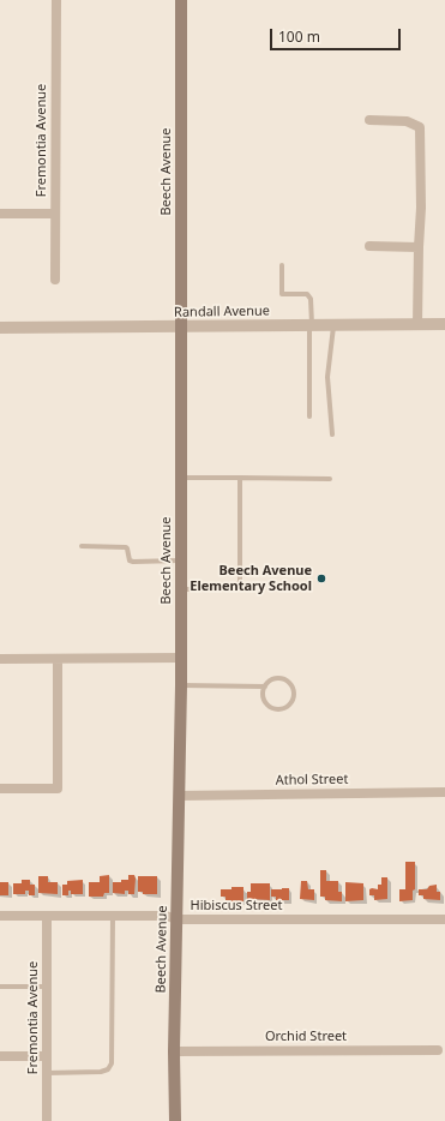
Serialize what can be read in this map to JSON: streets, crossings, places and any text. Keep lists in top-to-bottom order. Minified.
{"streets":{"main road":["Beech Avenue"],"street":["Fremontia Avenue","Randall Avenue","Athol Street","Hibiscus Street","Orchid Street"]},"crossings":[["Fremontia Avenue","Hibiscus Street"],["Beech Avenue","Randall Avenue"],["Beech Avenue","Athol Street"],["Beech Avenue","Hibiscus Street"],["Beech Avenue","Orchid Street"]],"places":["Beech Avenue Elementary School"],"scale_bar":"100 m"}
